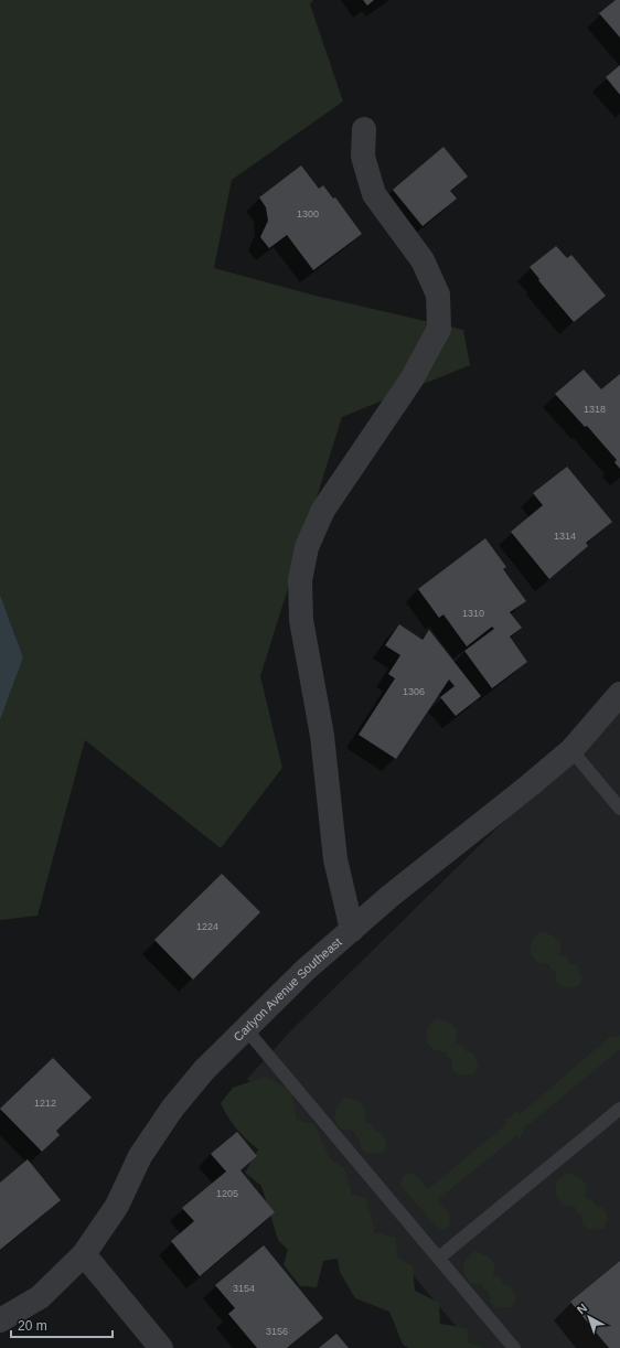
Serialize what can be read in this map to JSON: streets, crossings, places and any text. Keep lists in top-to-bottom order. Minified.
{"streets":{"street":["Carlyon Avenue Southeast"]},"house_numbers":["1300","1318","1314","1310","1306","1224","1212","1205","3154","3156"],"scale_bar":"20 m","north":"top left"}
